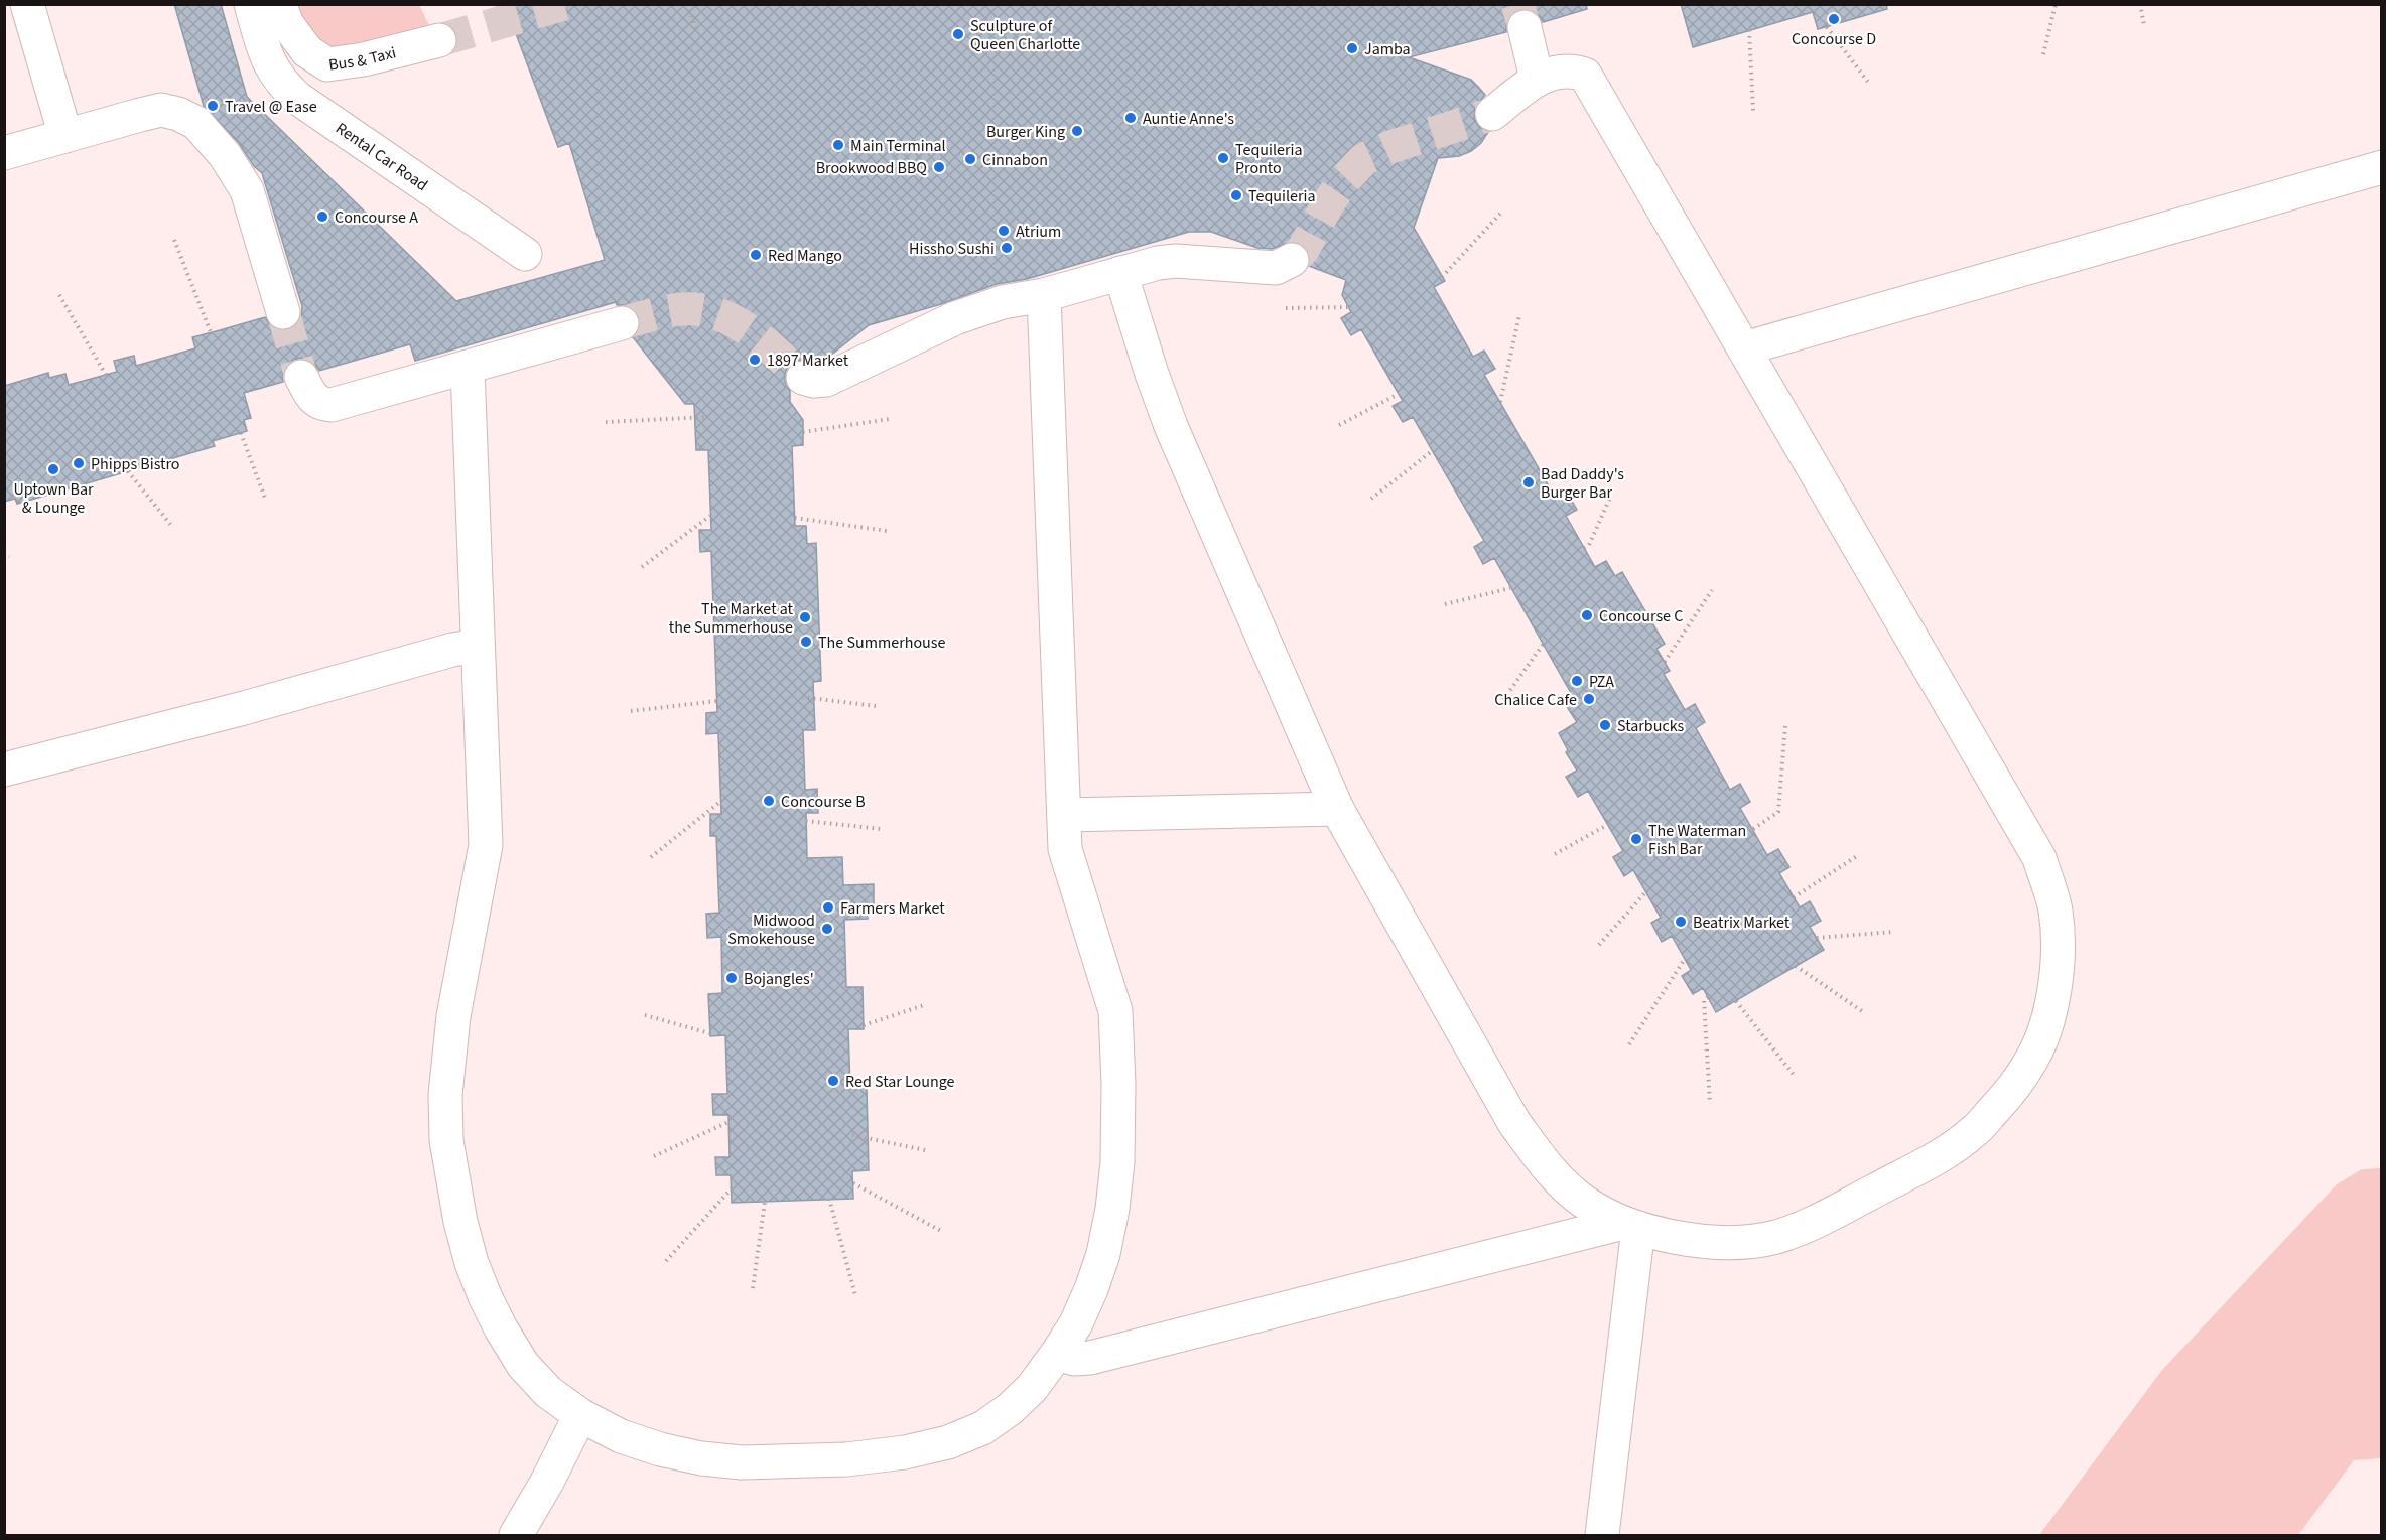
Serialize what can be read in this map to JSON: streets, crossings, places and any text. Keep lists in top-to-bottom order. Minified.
{"streets":{"lane":["Bus & Taxi","Rental Car Road"]},"places":["Concourse D","Sculpture of Queen Charlotte","Jamba","Travel @ Ease","Auntie Anne's","Burger King","Main Terminal","Tequileria Pronto","Cinnabon","Brookwood BBQ","Tequileria","Concourse A","Atrium","Hissho Sushi","Red Mango","1897 Market","Phipps Bistro","Uptown Bar & Lounge","Bad Daddy's Burger Bar","Concourse C","The Market at the Summerhouse","The Summerhouse","PZA","Chalice Cafe","Starbucks","Concourse B","The Waterman Fish Bar","Farmers Market","Beatrix Market","Midwood Smokehouse","Bojangles'","Red Star Lounge"]}
